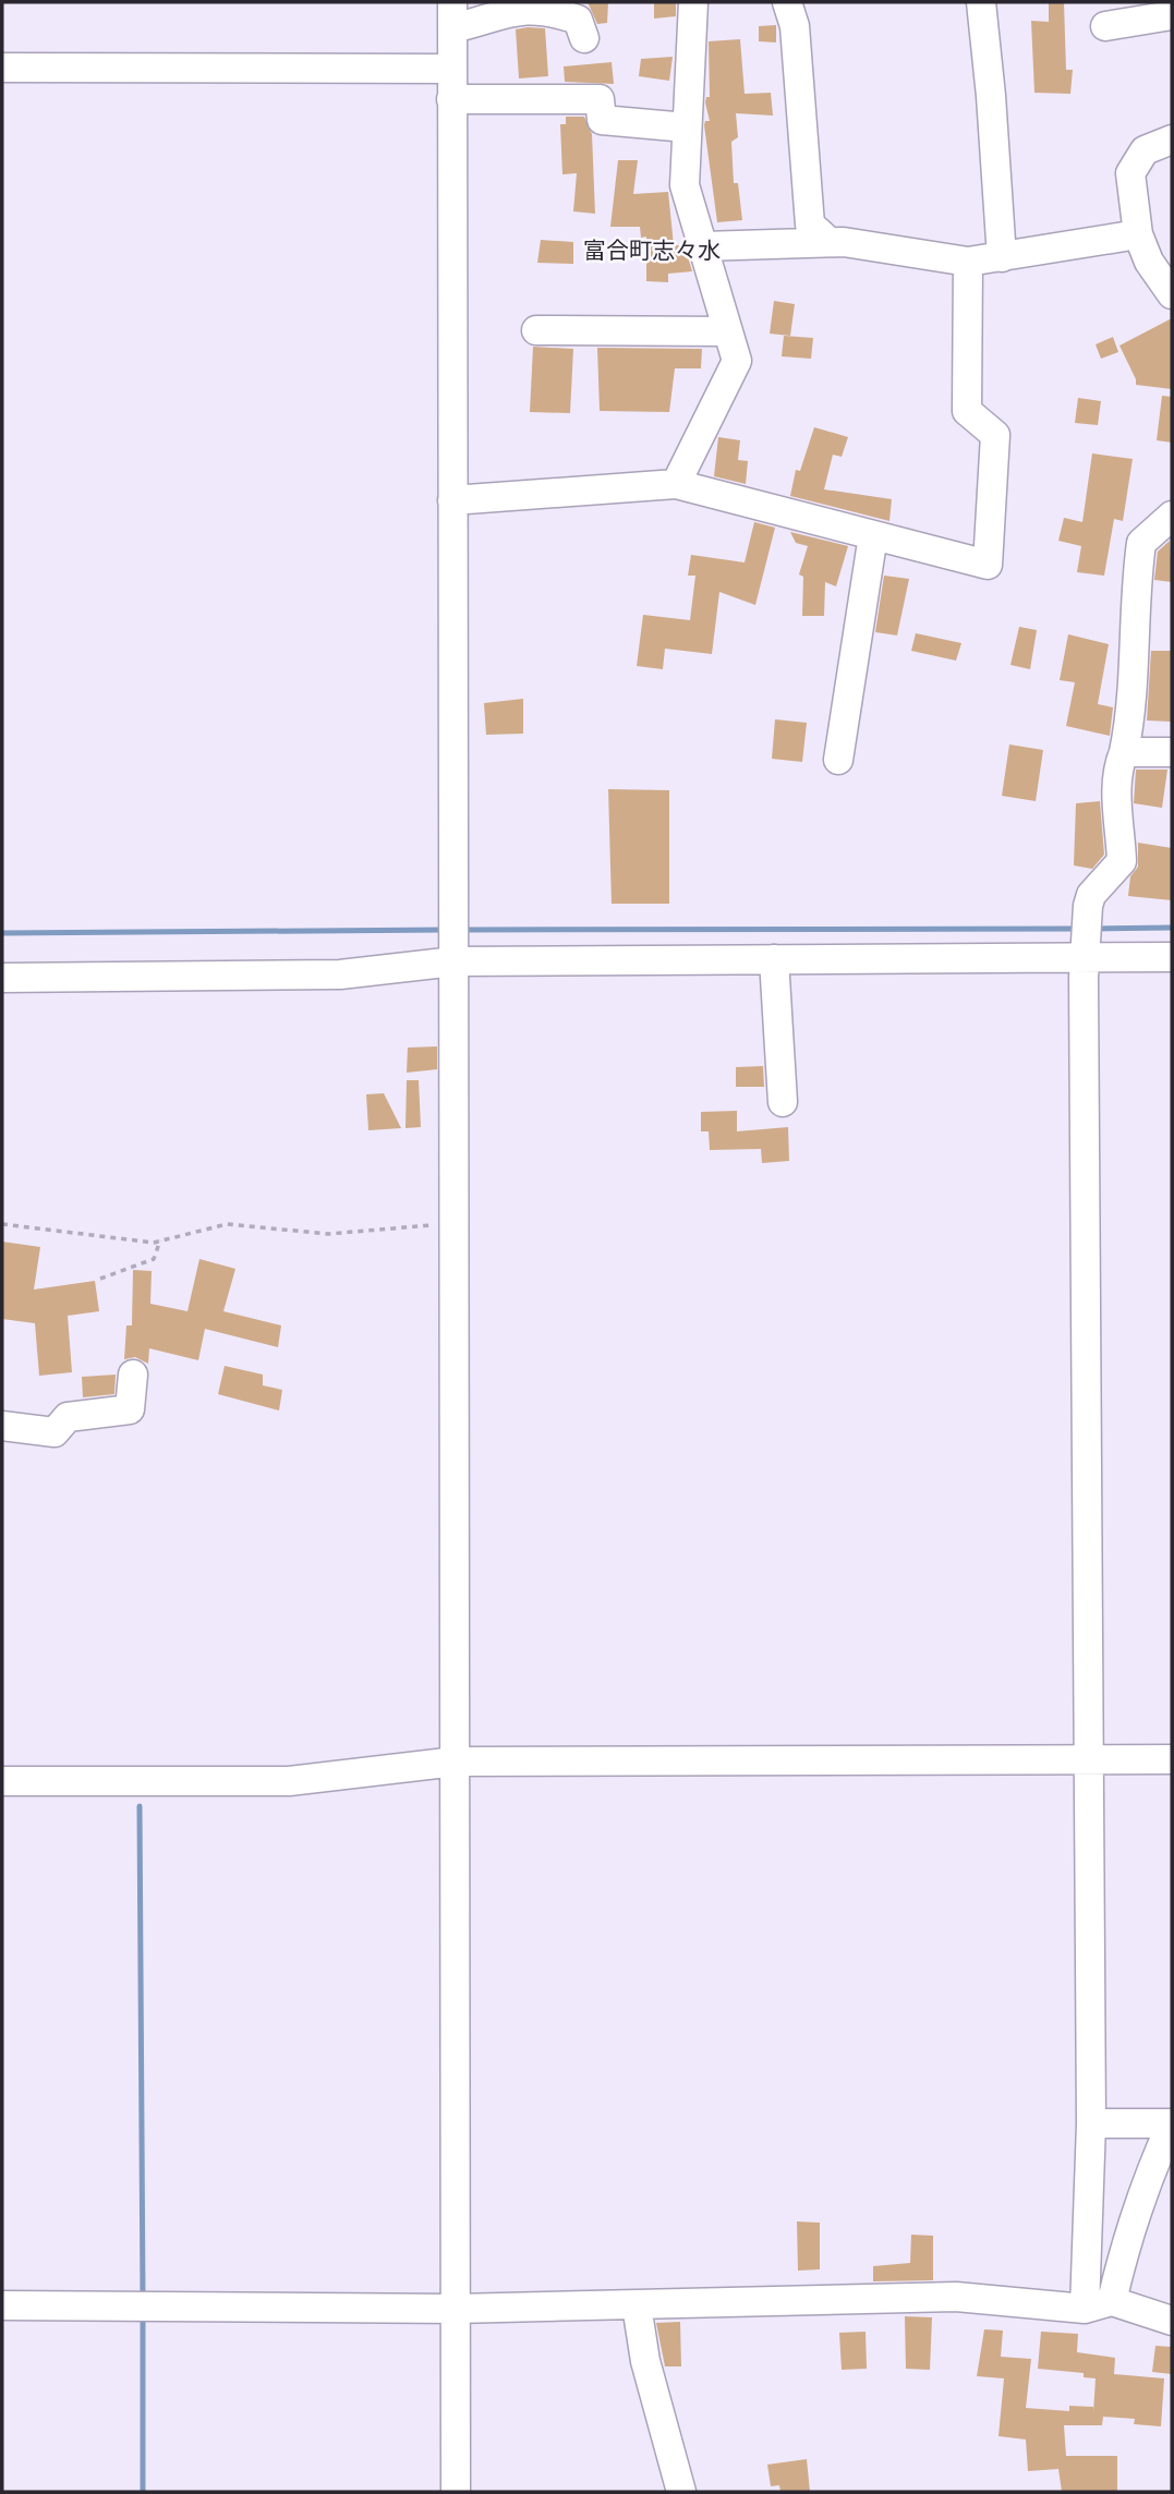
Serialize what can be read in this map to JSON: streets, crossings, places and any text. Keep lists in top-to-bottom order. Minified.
{"districts":["富合町志々水"]}
